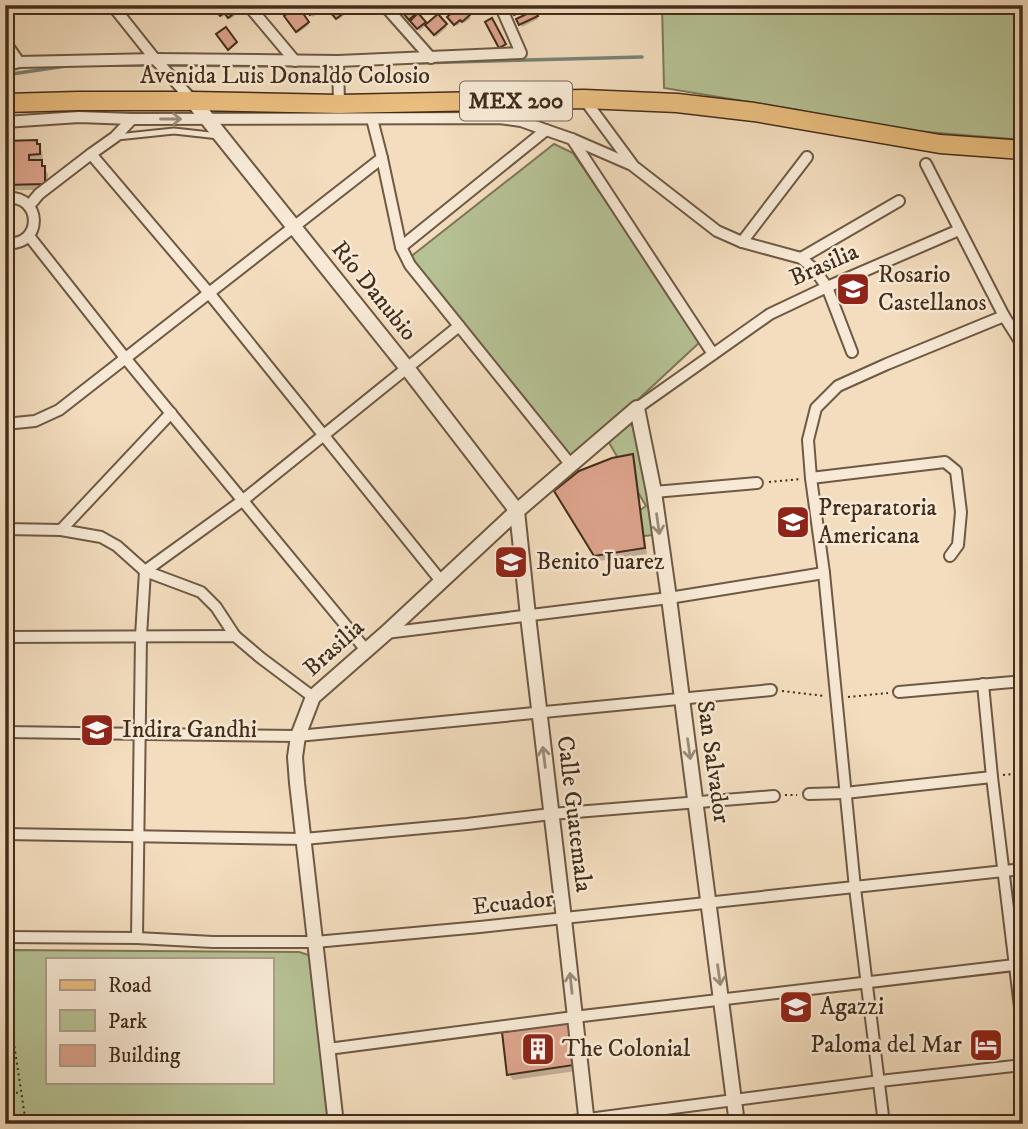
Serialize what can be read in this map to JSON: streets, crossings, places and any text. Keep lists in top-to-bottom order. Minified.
{"streets":{"main road":["Avenida Luis Donaldo Colosio","MEX 200"],"street":["Brasilia","Río Danubio","San Salvador","Calle Guatemala","Ecuador"]},"crossings":[["Avenida Luis Donaldo Colosio","Río Danubio"],["Brasilia","Río Danubio"],["Brasilia","San Salvador"],["Brasilia","Calle Guatemala"],["Brasilia","Ecuador"],["Río Danubio","Calle Guatemala"],["San Salvador","Ecuador"],["Calle Guatemala","Ecuador"]],"one_way":["San Salvador"],"places":{"school or university":["Rosario Castellanos","Preparatoria Americana","Benito Juarez","Indira Gandhi","Agazzi"],"hotel":["Paloma del Mar"],"building":["The Colonial"]},"legend":["Road","Park","Building"]}
